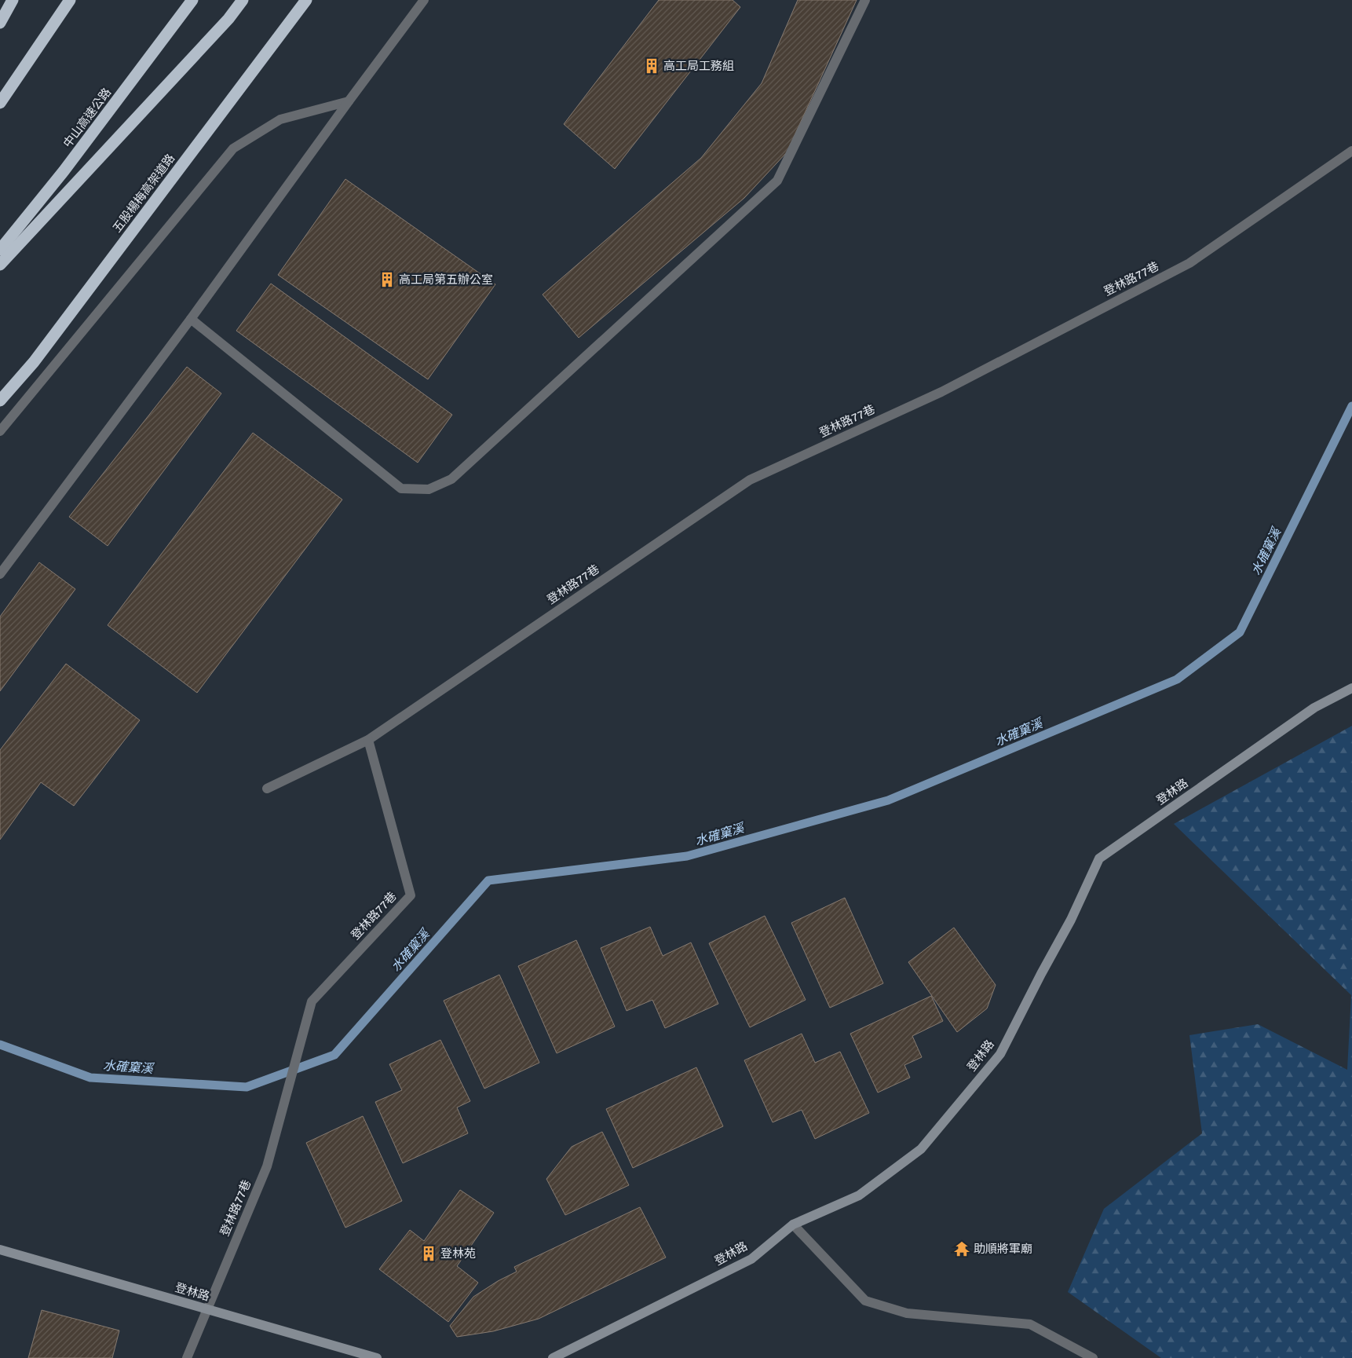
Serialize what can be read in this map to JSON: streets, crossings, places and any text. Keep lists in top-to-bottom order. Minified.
{"streets":{"highway":["中山高速公路","五股楊梅高架道路"],"street":["登林路77巷","登林路"]},"crossings":[["登林路77巷","登林路"]],"water":["水確窠溪"],"places":{"building":["高工局工務組","高工局第五辦公室","登林苑"],"temple":["助順將軍廟"]}}
